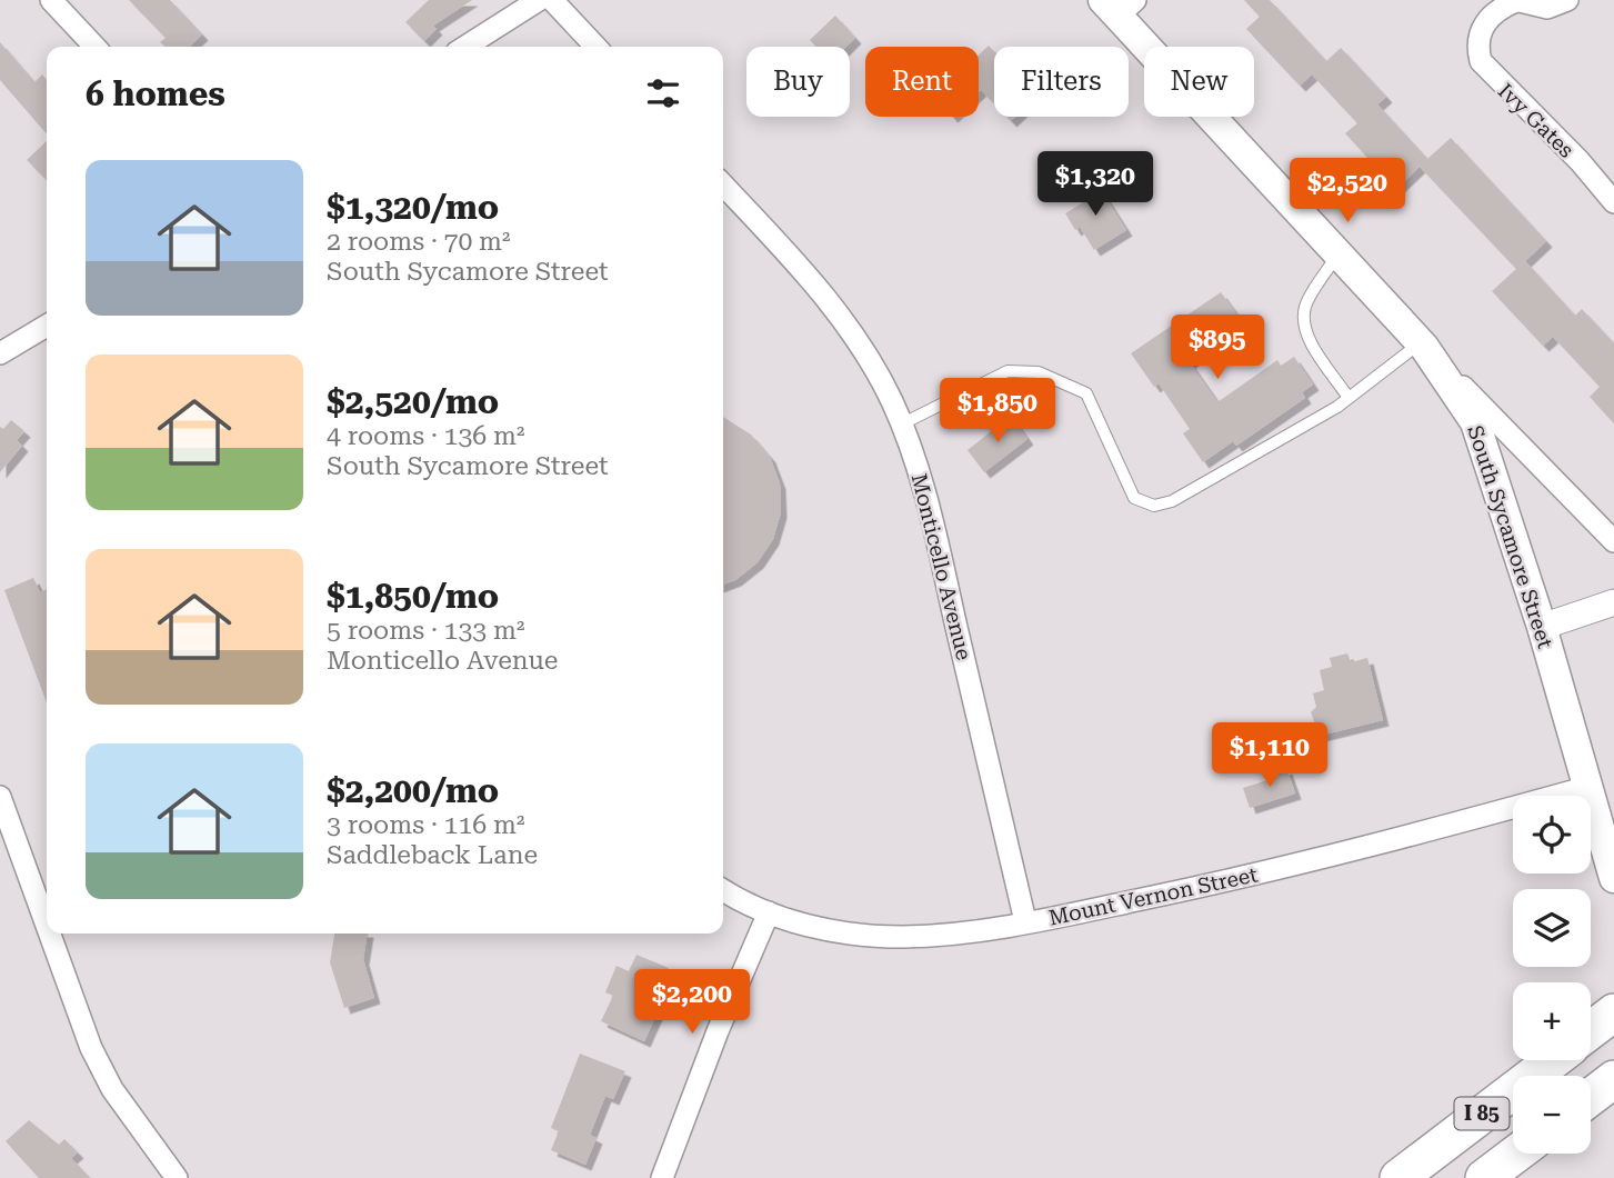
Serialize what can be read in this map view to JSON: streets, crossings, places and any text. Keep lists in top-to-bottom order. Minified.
{"streets":{"highway":["I 85"],"main road":["South Sycamore Street"],"street":["Ivy Gates","Monticello Avenue","Mount Vernon Street"]},"crossings":[["South Sycamore Street","Mount Vernon Street"],["Monticello Avenue","Mount Vernon Street"]],"page":{"chip":["Buy","Rent","Filters","New"],"heading":"6 homes","list":[{"name":"$1,320/mo","note":"2 rooms · 70 m² · South Sycamore Street"},{"name":"$2,520/mo","note":"4 rooms · 136 m² · South Sycamore Street"},{"name":"$1,850/mo","note":"5 rooms · 133 m² · Monticello Avenue"},{"name":"$2,200/mo","note":"3 rooms · 116 m² · Saddleback Lane"}],"price":["$1,320","$2,520","$895","$1,850","$1,110","$2,200"],"map_buttons":["+","−"]}}
